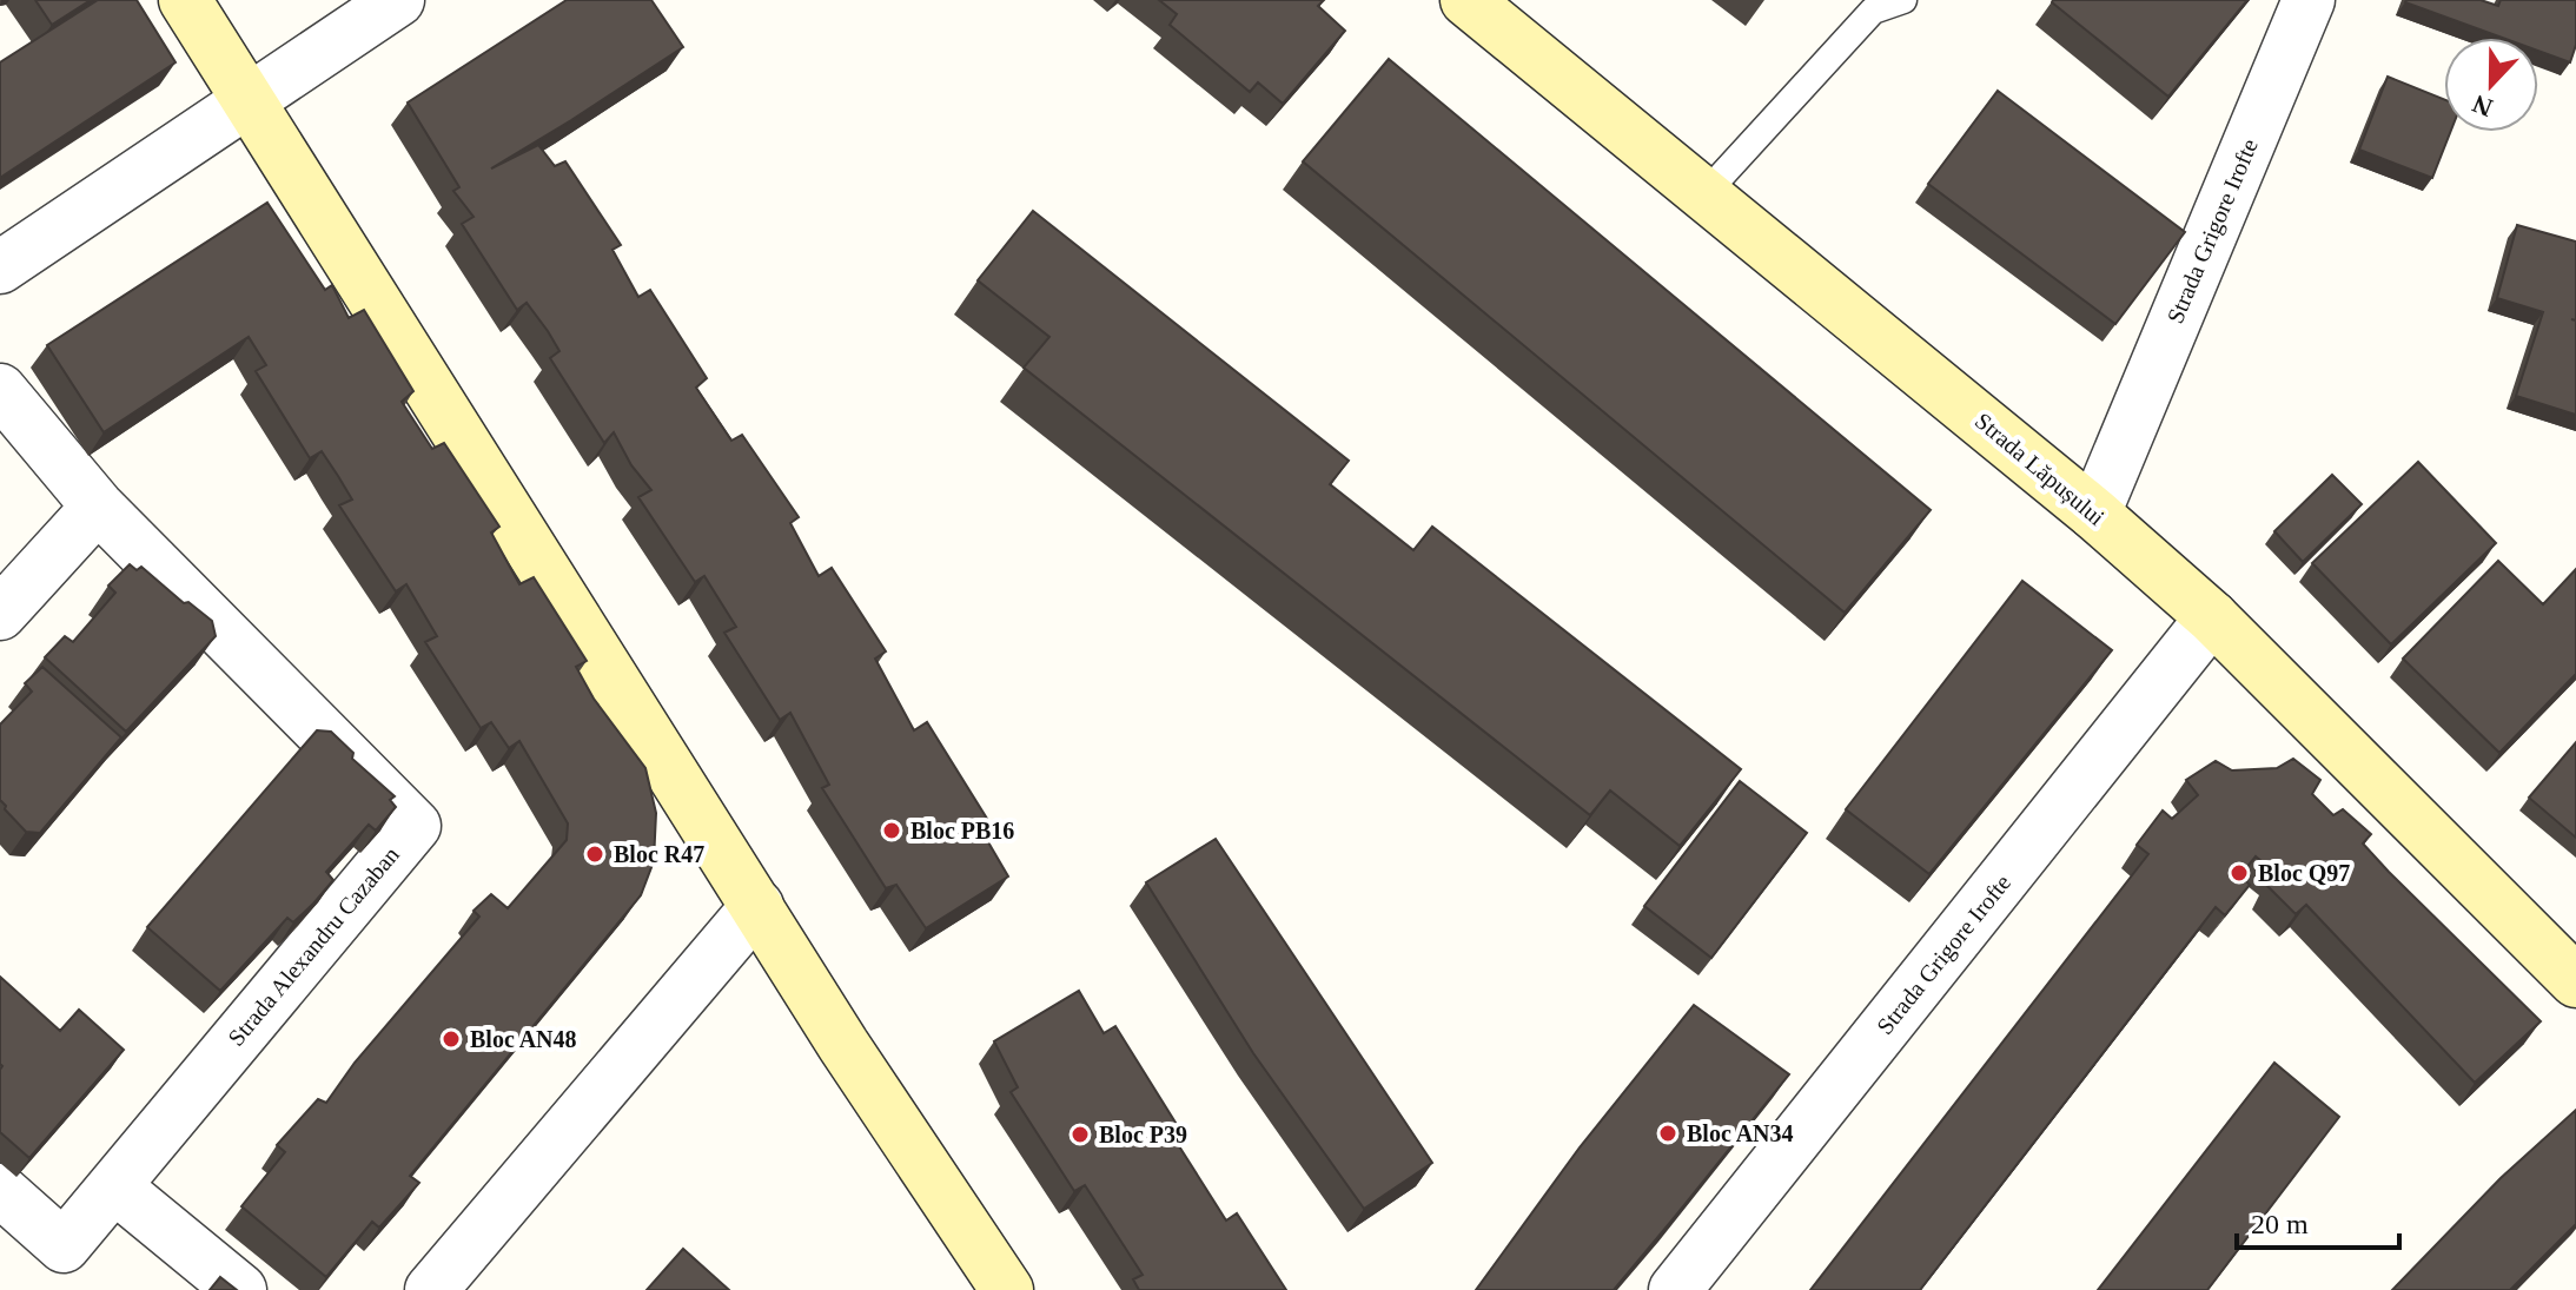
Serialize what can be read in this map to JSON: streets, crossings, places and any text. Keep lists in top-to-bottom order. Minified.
{"streets":{"street":["Strada Grigore Irofte","Strada Lăpușului","Strada Alexandru Cazaban"]},"crossings":[["Strada Grigore Irofte","Strada Lăpușului"]],"places":["Bloc PB16","Bloc R47","Bloc Q97","Bloc AN48","Bloc AN34","Bloc P39"],"scale_bar":"20 m","north":"bottom"}
